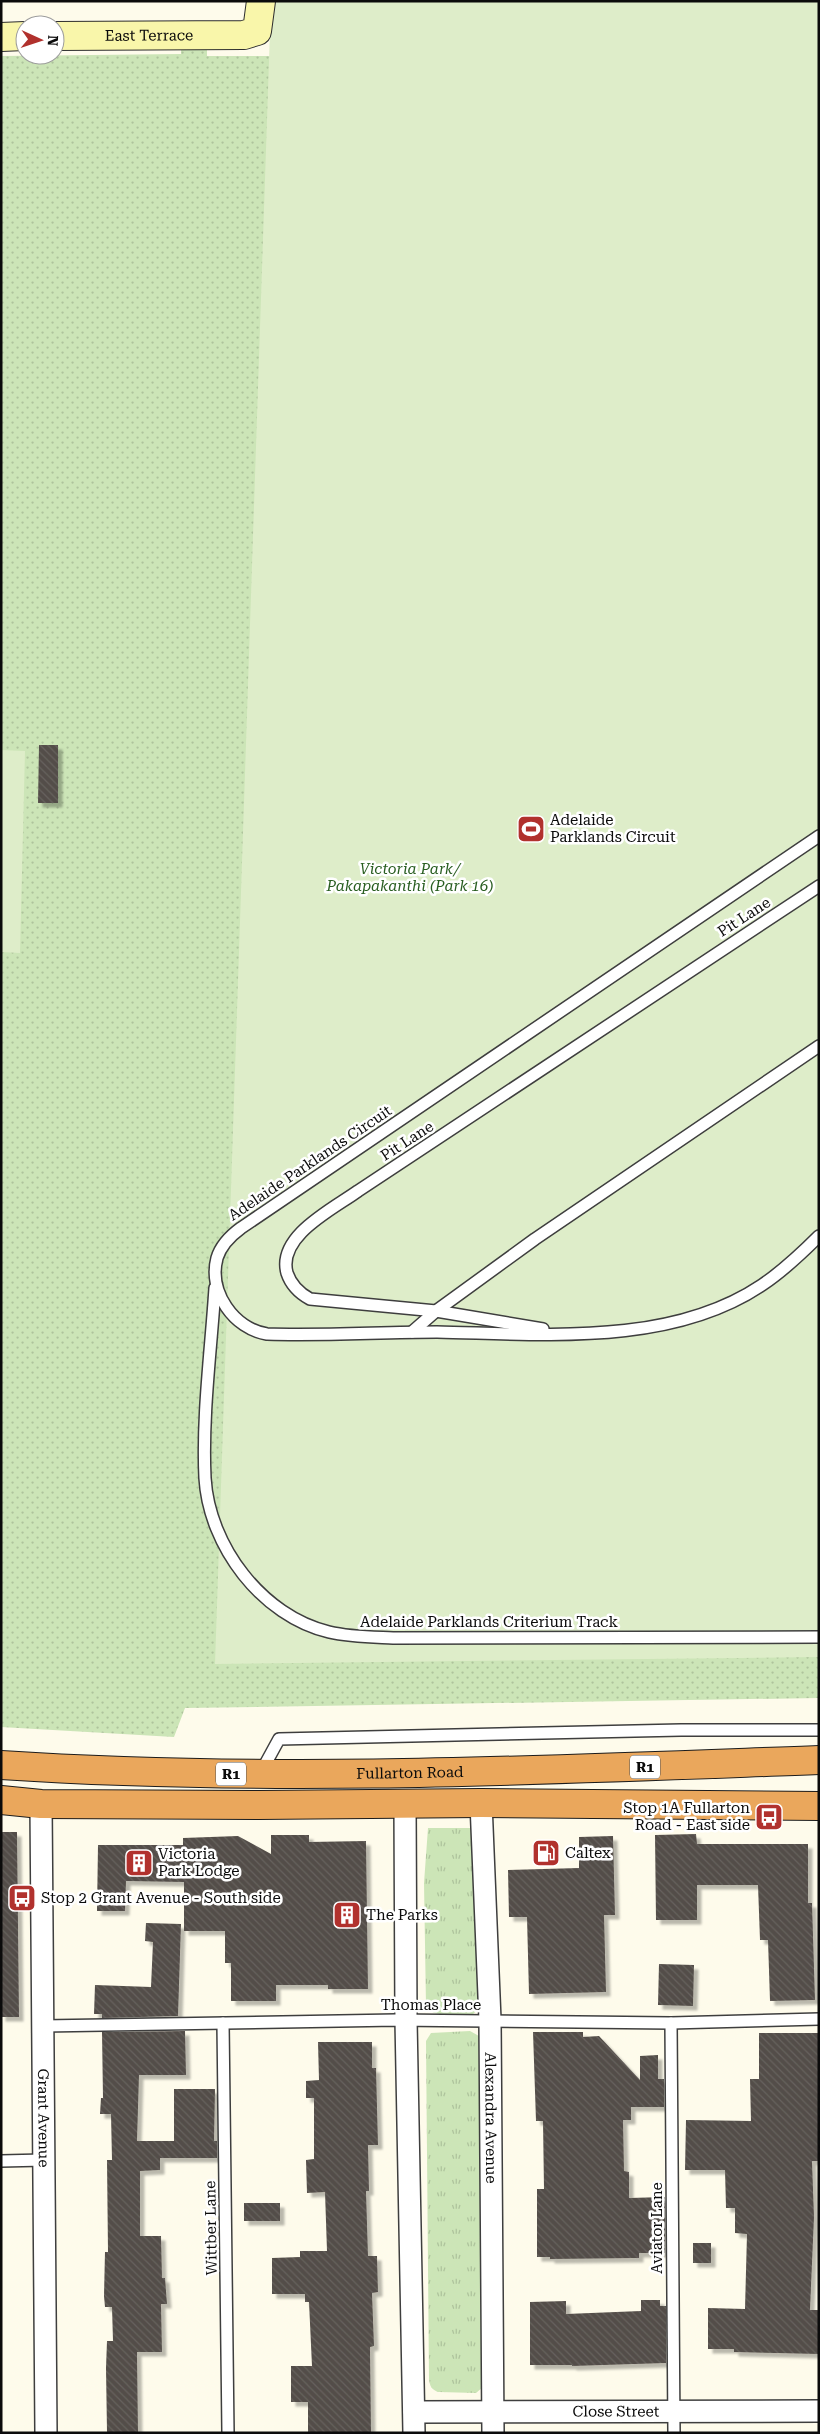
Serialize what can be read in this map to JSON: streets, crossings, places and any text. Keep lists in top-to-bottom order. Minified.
{"streets":{"highway":["R1","Fullarton Road"],"street":["East Terrace","Grant Avenue","Alexandra Avenue","Close Street"],"lane":["Pit Lane","Adelaide Parklands Circuit","Adelaide Parklands Criterium Track","Thomas Place","Wittber Lane","Aviator Lane"]},"crossings":[["Pit Lane","Adelaide Parklands Circuit"],["Adelaide Parklands Circuit","Adelaide Parklands Criterium Track"],["Fullarton Road","Grant Avenue"],["Fullarton Road","Alexandra Avenue"],["Thomas Place","Grant Avenue"],["Thomas Place","Alexandra Avenue"],["Thomas Place","Wittber Lane"],["Thomas Place","Aviator Lane"],["Alexandra Avenue","Close Street"],["Aviator Lane","Close Street"]],"parks":["Victoria Park/ Pakapakanthi (Park 16)"],"places":{"sports":["Adelaide Parklands Circuit"],"bus stop":["Stop 1A Fullarton Road - East side","Stop 2 Grant Avenue - South side"],"fuel station":["Caltex"],"building":["Victoria Park Lodge","The Parks"]},"north":"right"}
